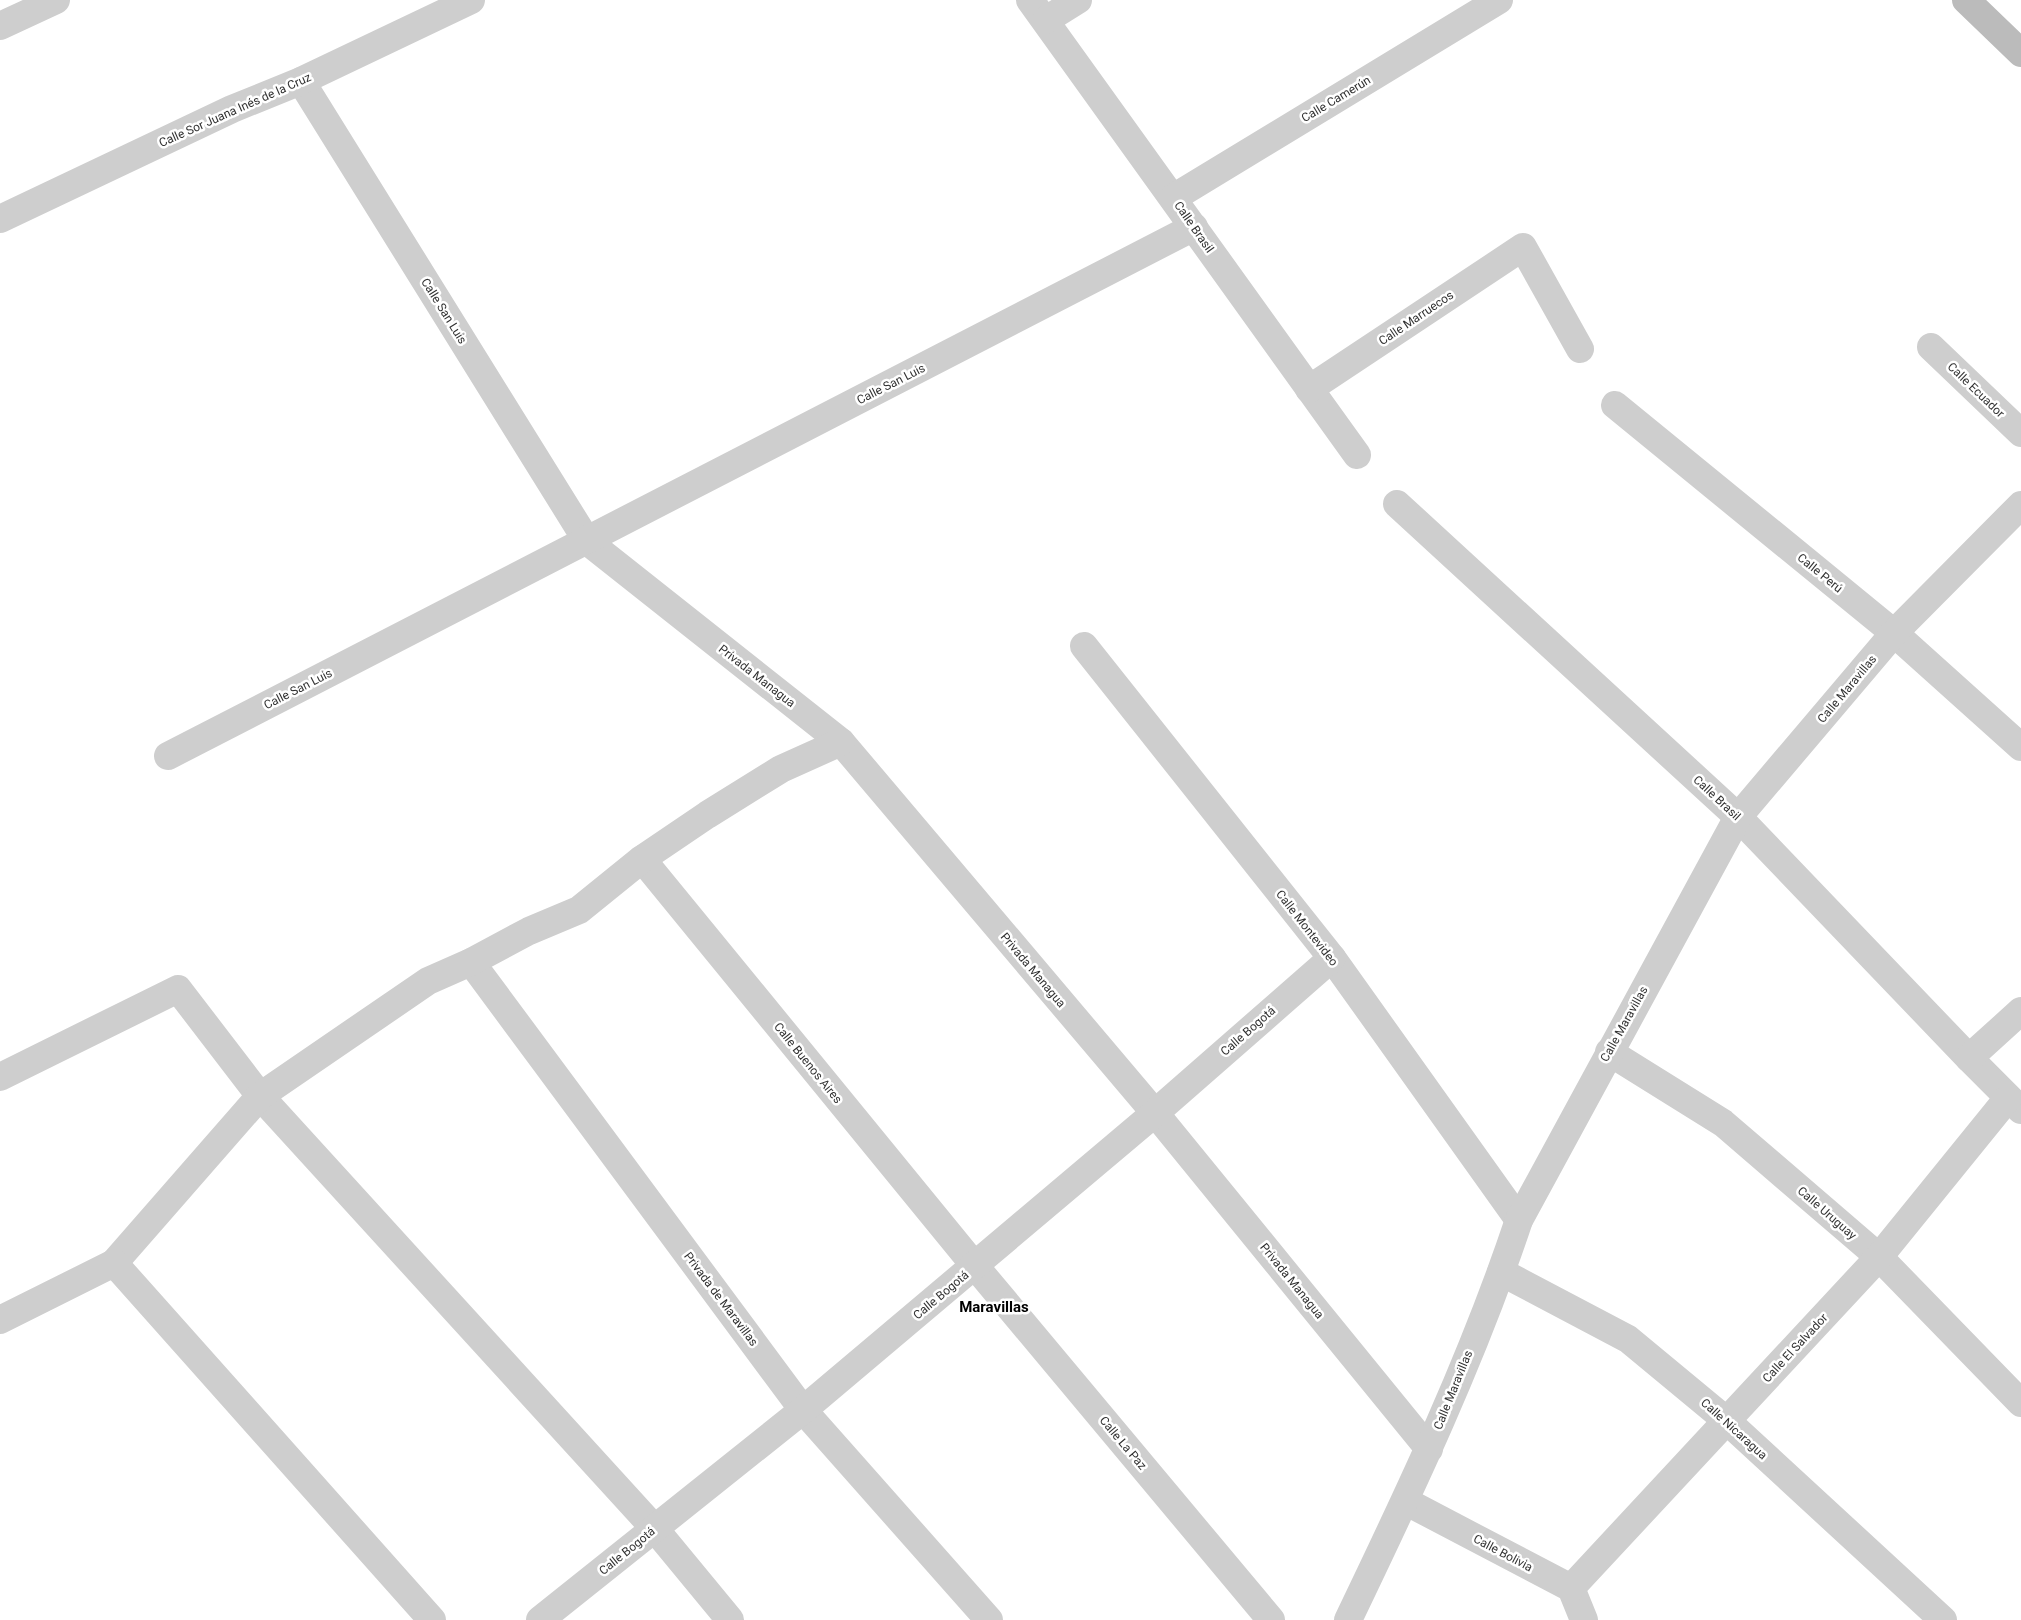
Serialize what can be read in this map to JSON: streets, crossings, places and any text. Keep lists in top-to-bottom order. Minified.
{"streets":{"street":["Calle Camerún","Calle Sor Juana Inés de la Cruz","Calle Brasil","Calle San Luis","Calle Marruecos","Calle Ecuador","Calle Perú","Privada Managua","Calle Maravillas","Calle Montevideo","Calle Bogotá","Calle Buenos Aires","Calle Uruguay","Privada de Maravillas","Calle El Salvador","Calle Nicaragua","Calle La Paz","Calle Bolivia"]},"crossings":[["Calle Camerún","Calle Brasil"],["Calle Sor Juana Inés de la Cruz","Calle San Luis"],["Calle Brasil","Calle San Luis"],["Calle Brasil","Calle Marruecos"],["Calle Brasil","Calle Maravillas"],["Calle Brasil","Calle El Salvador"],["Calle San Luis","Privada Managua"],["Calle Perú","Calle Maravillas"],["Privada Managua","Calle Maravillas"],["Privada Managua","Calle Bogotá"],["Calle Maravillas","Calle Montevideo"],["Calle Maravillas","Calle Uruguay"],["Calle Maravillas","Calle Nicaragua"],["Calle Maravillas","Calle Bolivia"],["Calle Montevideo","Calle Bogotá"],["Calle Bogotá","Calle Buenos Aires"],["Calle Bogotá","Privada de Maravillas"],["Calle Bogotá","Calle La Paz"],["Calle Buenos Aires","Calle La Paz"],["Calle Uruguay","Calle El Salvador"],["Calle El Salvador","Calle Nicaragua"],["Calle El Salvador","Calle Bolivia"]],"districts":["Maravillas"]}
